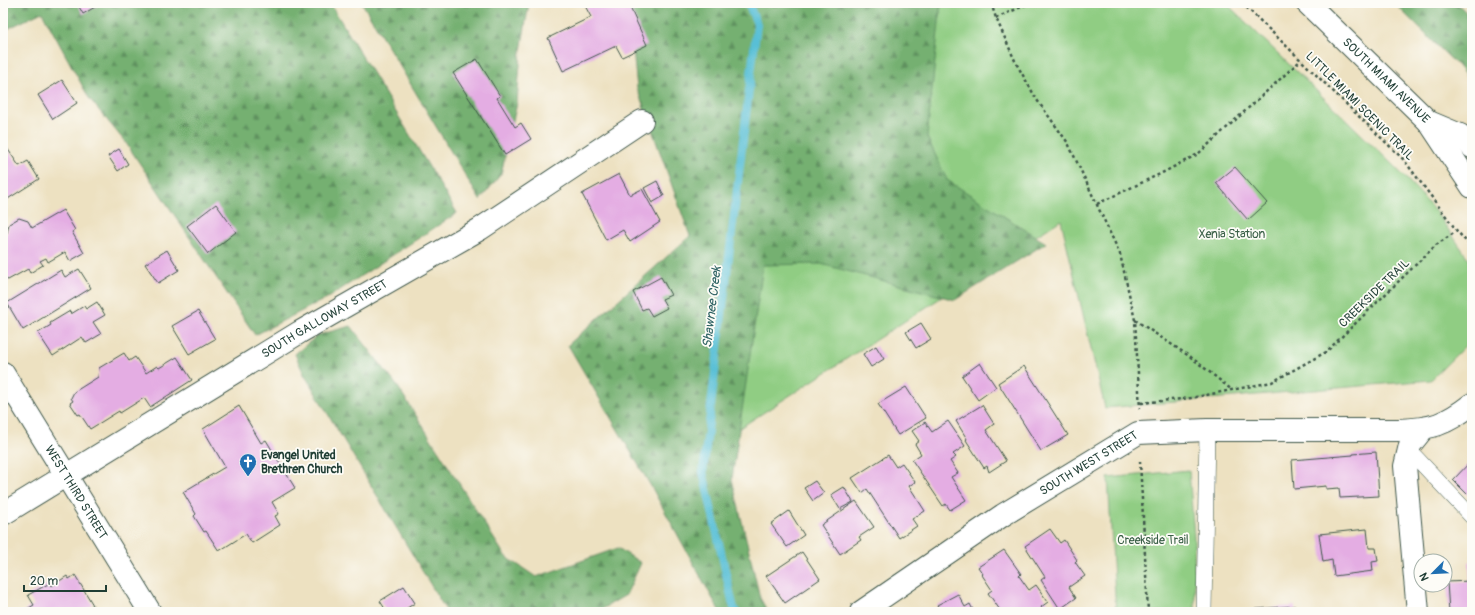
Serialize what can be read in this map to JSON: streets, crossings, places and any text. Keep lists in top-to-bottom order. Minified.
{"streets":{"street":["SOUTH MIAMI AVENUE","SOUTH GALLOWAY STREET","SOUTH WEST STREET","WEST THIRD STREET"],"path":["LITTLE MIAMI SCENIC TRAIL","CREEKSIDE TRAIL"]},"crossings":[["LITTLE MIAMI SCENIC TRAIL","CREEKSIDE TRAIL"],["SOUTH GALLOWAY STREET","WEST THIRD STREET"]],"water":["Shawnee Creek"],"parks":["Xenia Station","Creekside Trail"],"places":{"church":["Evangel United Brethren Church"]},"scale_bar":"20 m","north":"bottom left"}
